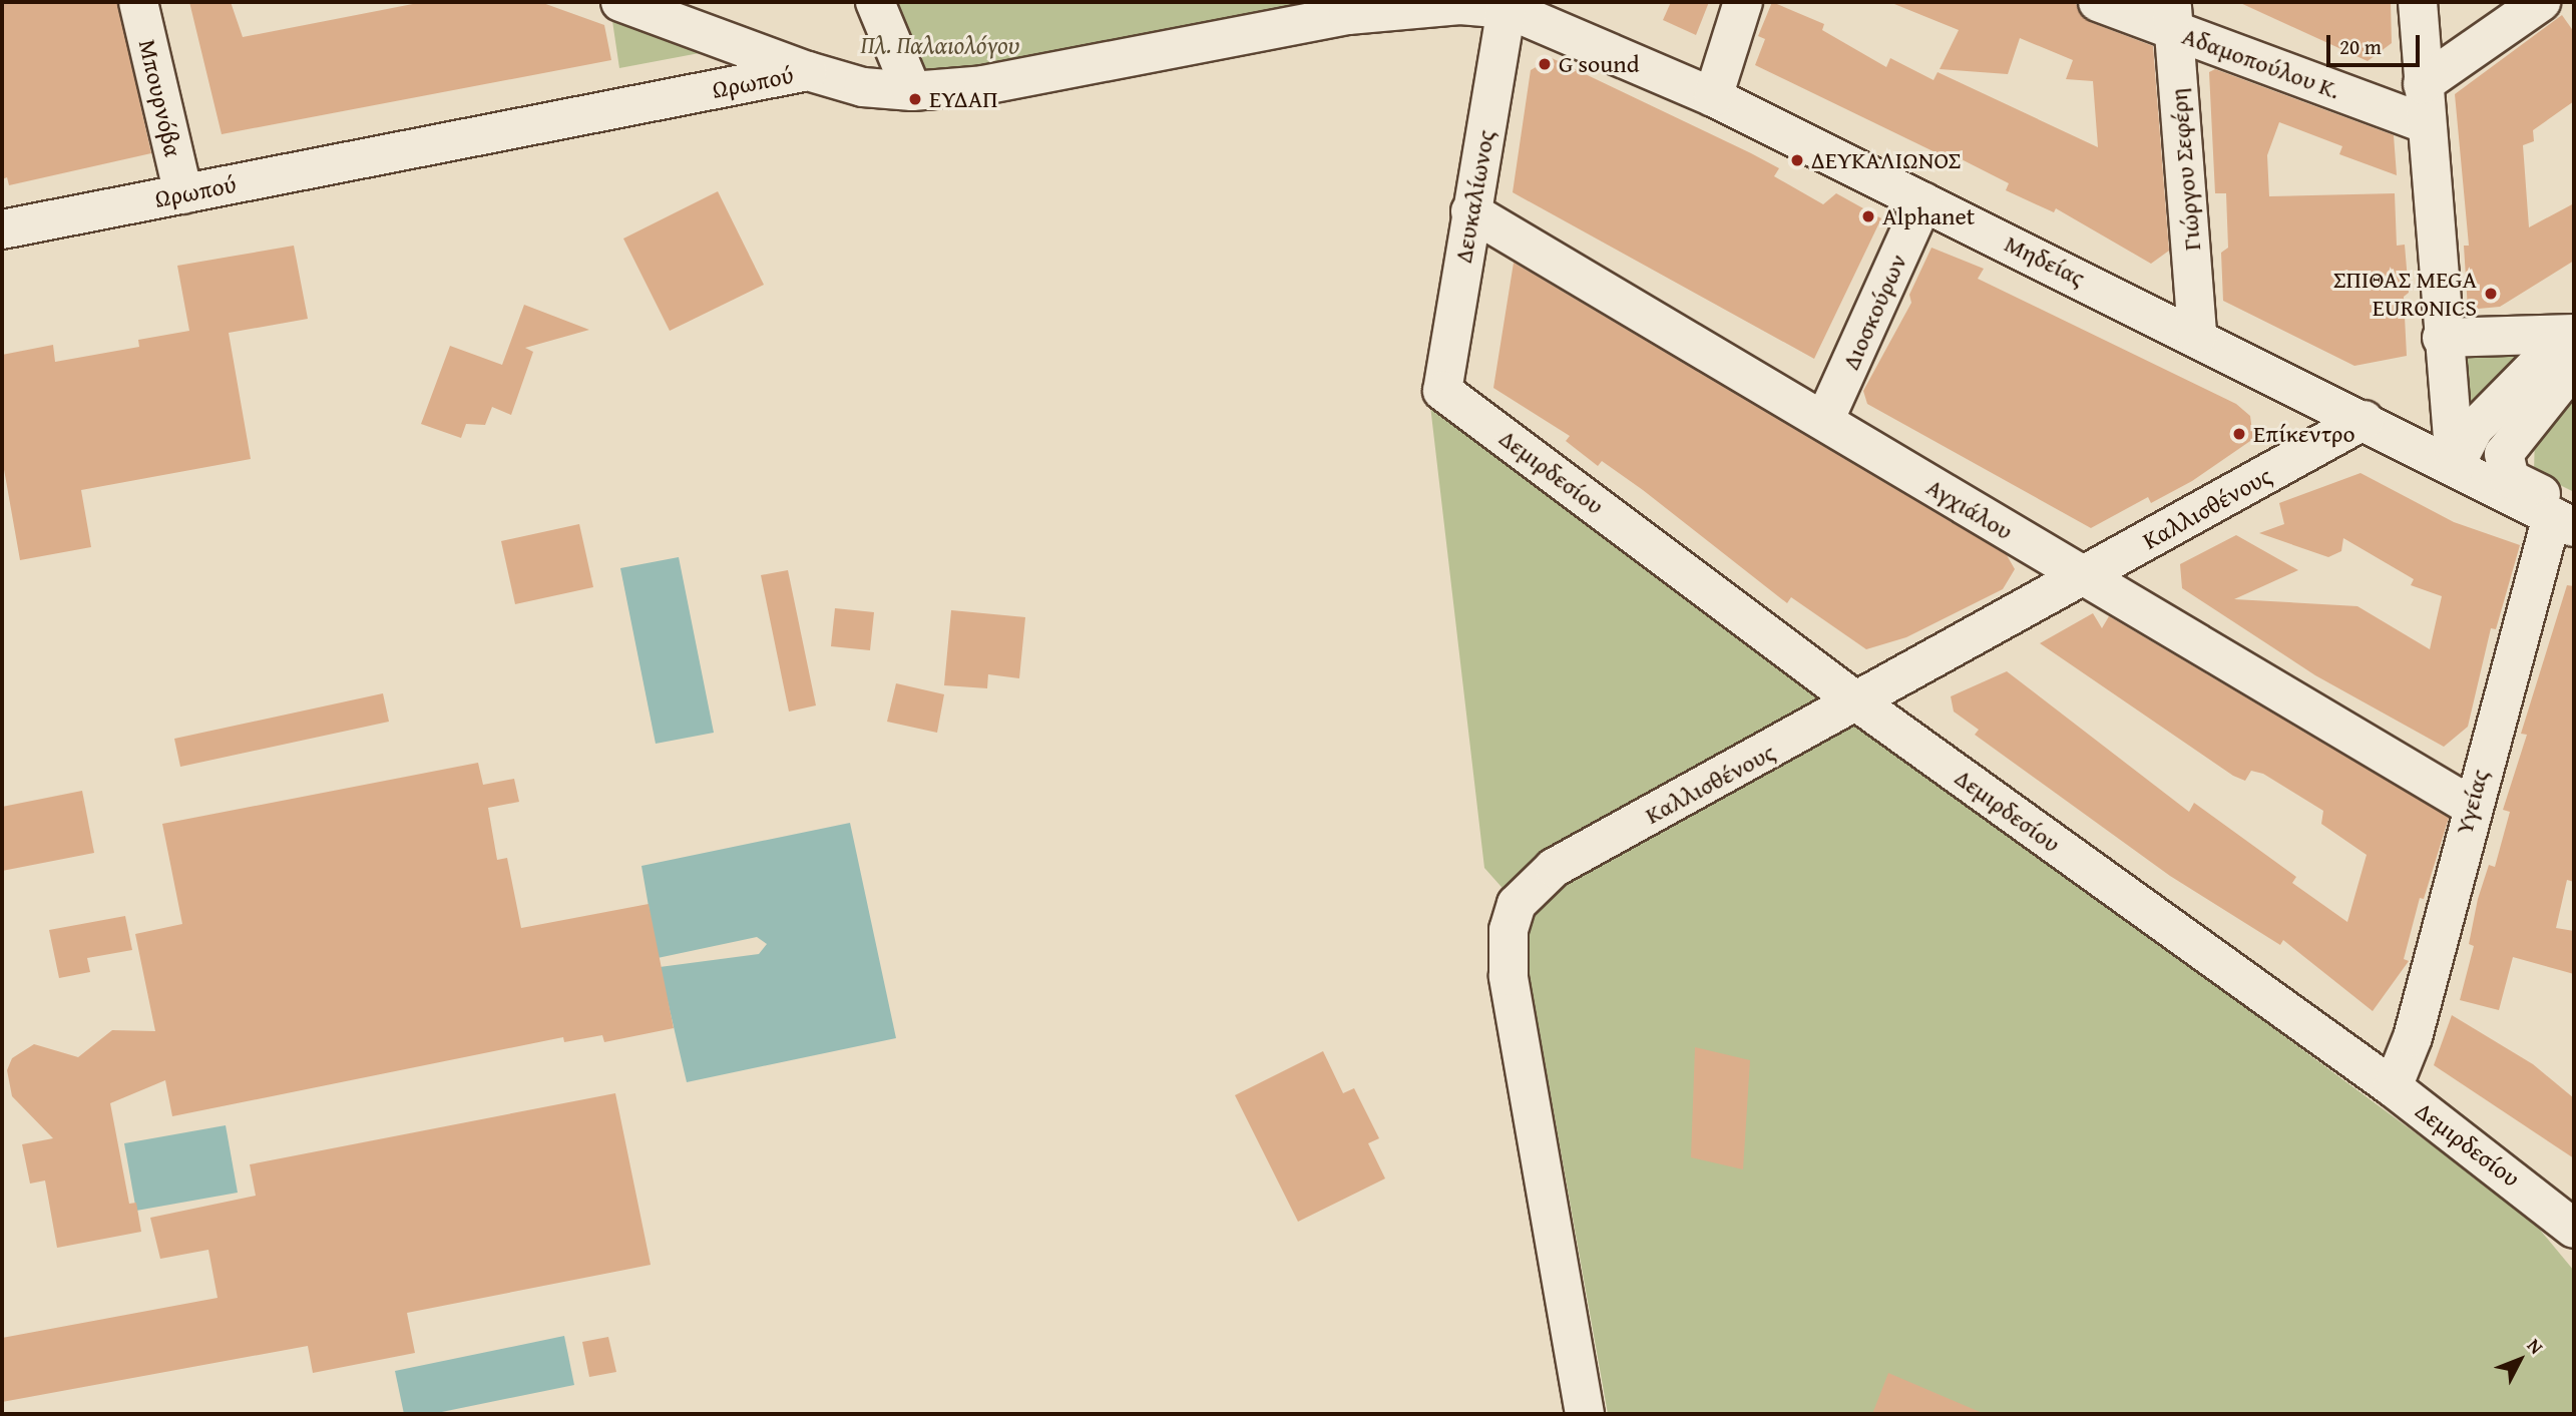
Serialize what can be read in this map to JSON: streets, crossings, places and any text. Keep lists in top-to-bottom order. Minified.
{"streets":{"street":["Αδαμοπούλου Κ.","Ωρωπού","Μπουρνόβα","Γιώργου Σεφέρη","Δευκαλίωνος","Μηδείας","Διοσκούρων","Δεμιρδεσίου","Καλλισθένους","Αγχιάλου","Υγείας"]},"crossings":[["Αδαμοπούλου Κ.","Γιώργου Σεφέρη"],["Ωρωπού","Μπουρνόβα"],["Ωρωπού","Δευκαλίωνος"],["Ωρωπού","Μηδείας"],["Γιώργου Σεφέρη","Μηδείας"],["Δευκαλίωνος","Μηδείας"],["Δευκαλίωνος","Δεμιρδεσίου"],["Δευκαλίωνος","Αγχιάλου"],["Μηδείας","Διοσκούρων"],["Μηδείας","Καλλισθένους"],["Μηδείας","Υγείας"],["Διοσκούρων","Αγχιάλου"],["Δεμιρδεσίου","Καλλισθένους"],["Δεμιρδεσίου","Υγείας"],["Καλλισθένους","Αγχιάλου"],["Αγχιάλου","Υγείας"]],"parks":["Πλ. Παλαιολόγου"],"places":["G sound","ΕΥΔΑΠ","ΔΕΥΚΑΛΙΩΝΟΣ","Alphanet","ΣΠΙΘΑΣ MEGA EURONICS","Επίκεντρο"],"scale_bar":"20 m","north":"top right"}
